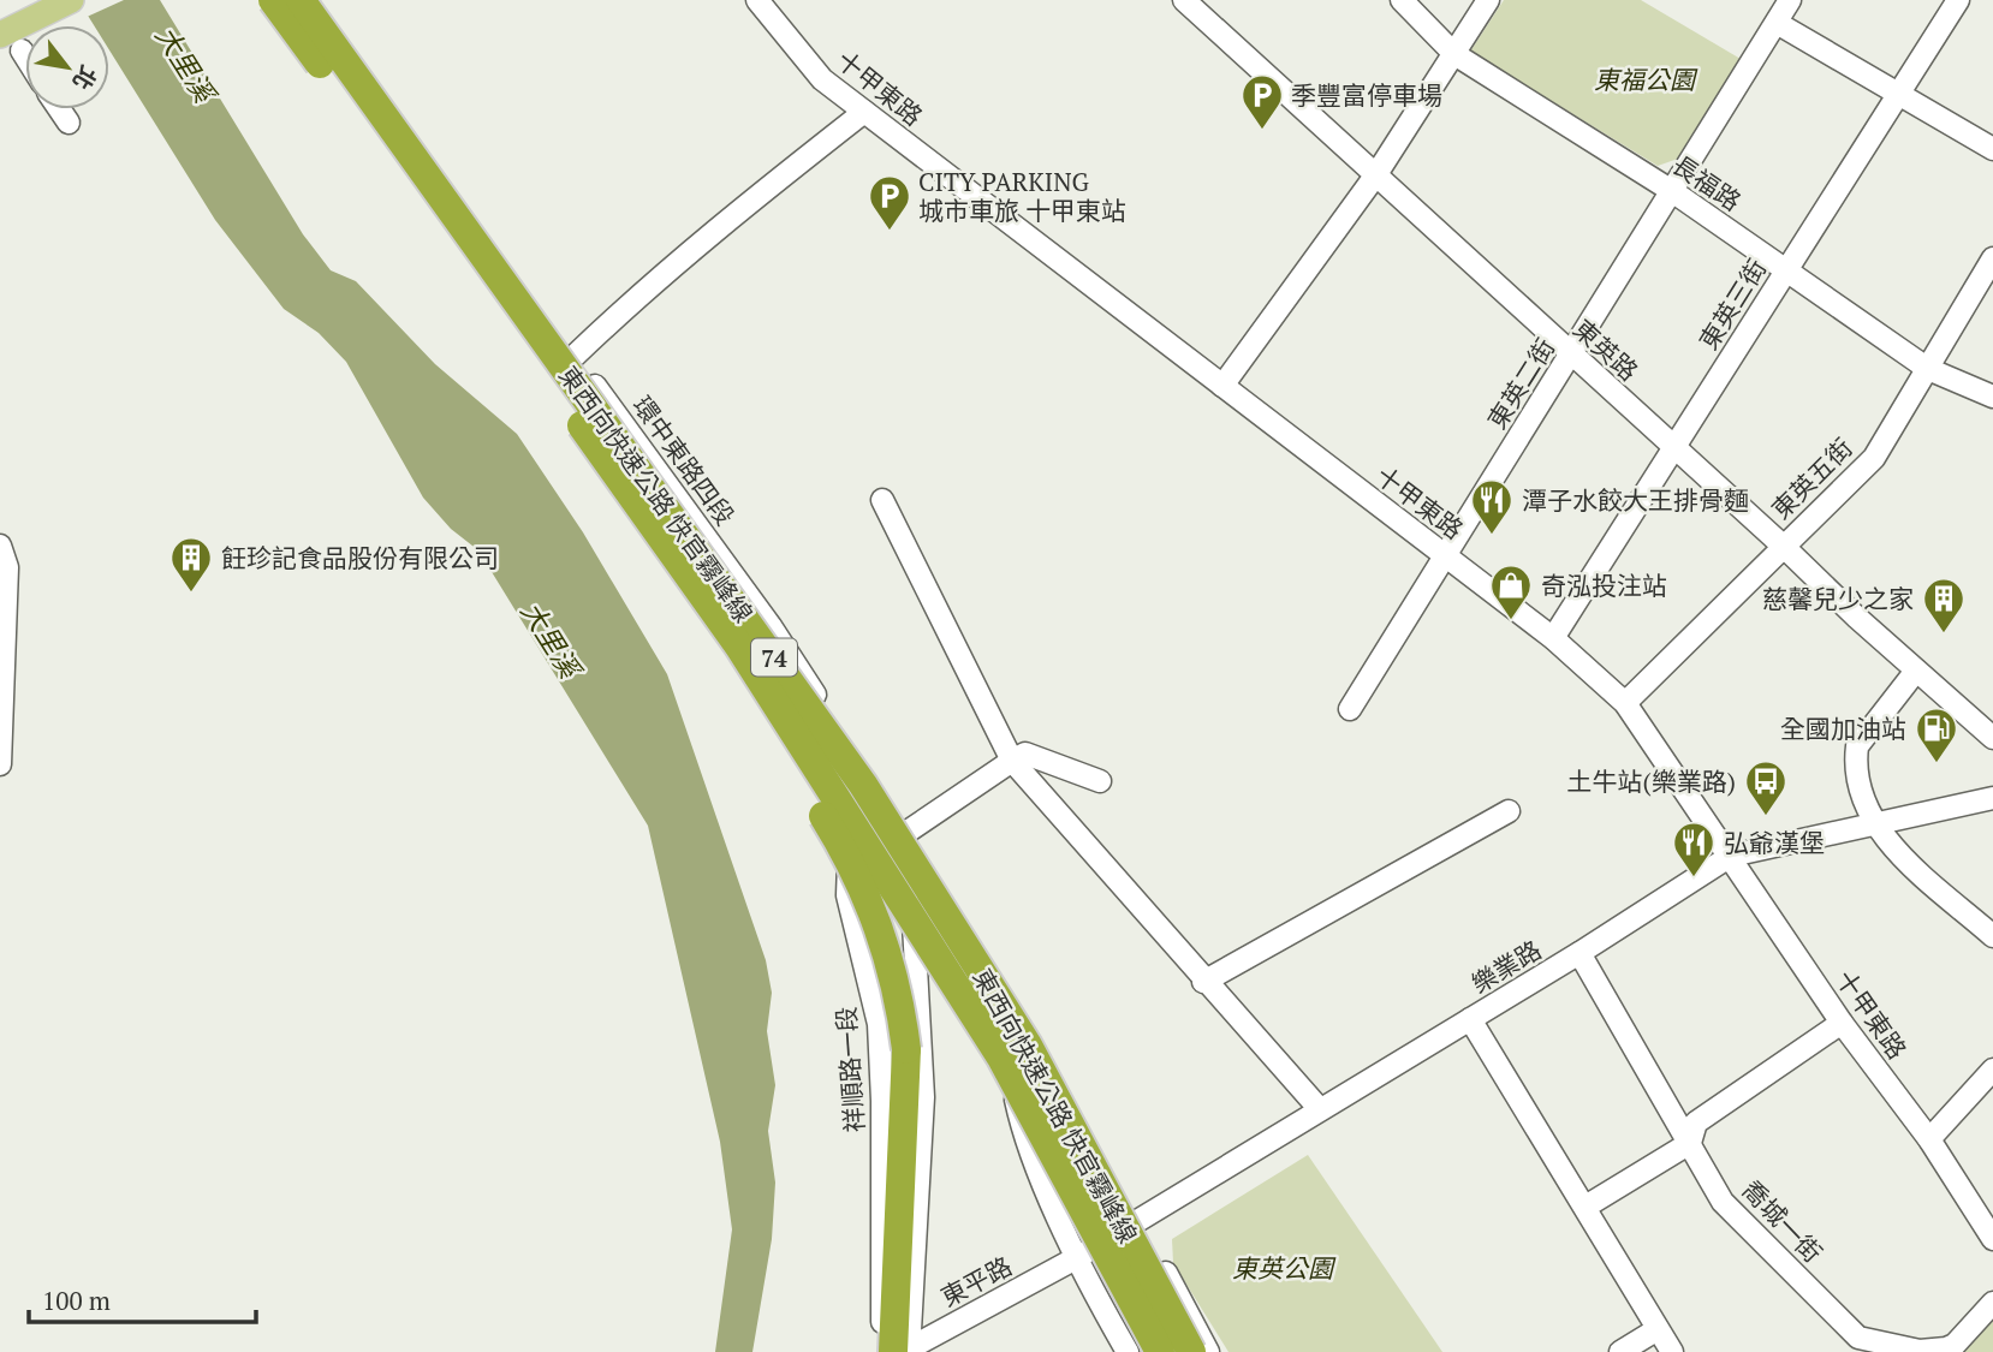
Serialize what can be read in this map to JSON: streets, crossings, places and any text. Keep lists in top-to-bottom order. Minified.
{"streets":{"highway":["東西向快速公路 快官霧峰線","74"],"street":["十甲東路","長福路","東英三街","東英路","東英二街","環中東路四段","東英五街","樂業路","祥順路一段","喬城一街","東平路"]},"crossings":[["十甲東路","東英三街"],["十甲東路","東英二街"],["十甲東路","東英五街"],["十甲東路","樂業路"],["長福路","東英三街"],["長福路","東英二街"],["長福路","東英五街"],["東英三街","東英路"],["東英路","東英二街"],["東英路","東英五街"],["環中東路四段","東西向快速公路 快官霧峰線"],["環中東路四段","樂業路"],["環中東路四段","祥順路一段"],["環中東路四段","東平路"],["樂業路","喬城一街"],["樂業路","東平路"]],"water":["大里溪"],"parks":["東福公園","東英公園"],"places":{"parking":["季豐富停車場","CITY PARKING 城市車旅 十甲東站"],"restaurant":["潭子水餃大王排骨麵","弘爺漢堡"],"building":["飪珍記食品股份有限公司","慈馨兒少之家"],"shop":["奇泓投注站"],"fuel station":["全國加油站"],"bus stop":["土牛站(樂業路)"]},"scale_bar":"100 m","north":"bottom right"}
